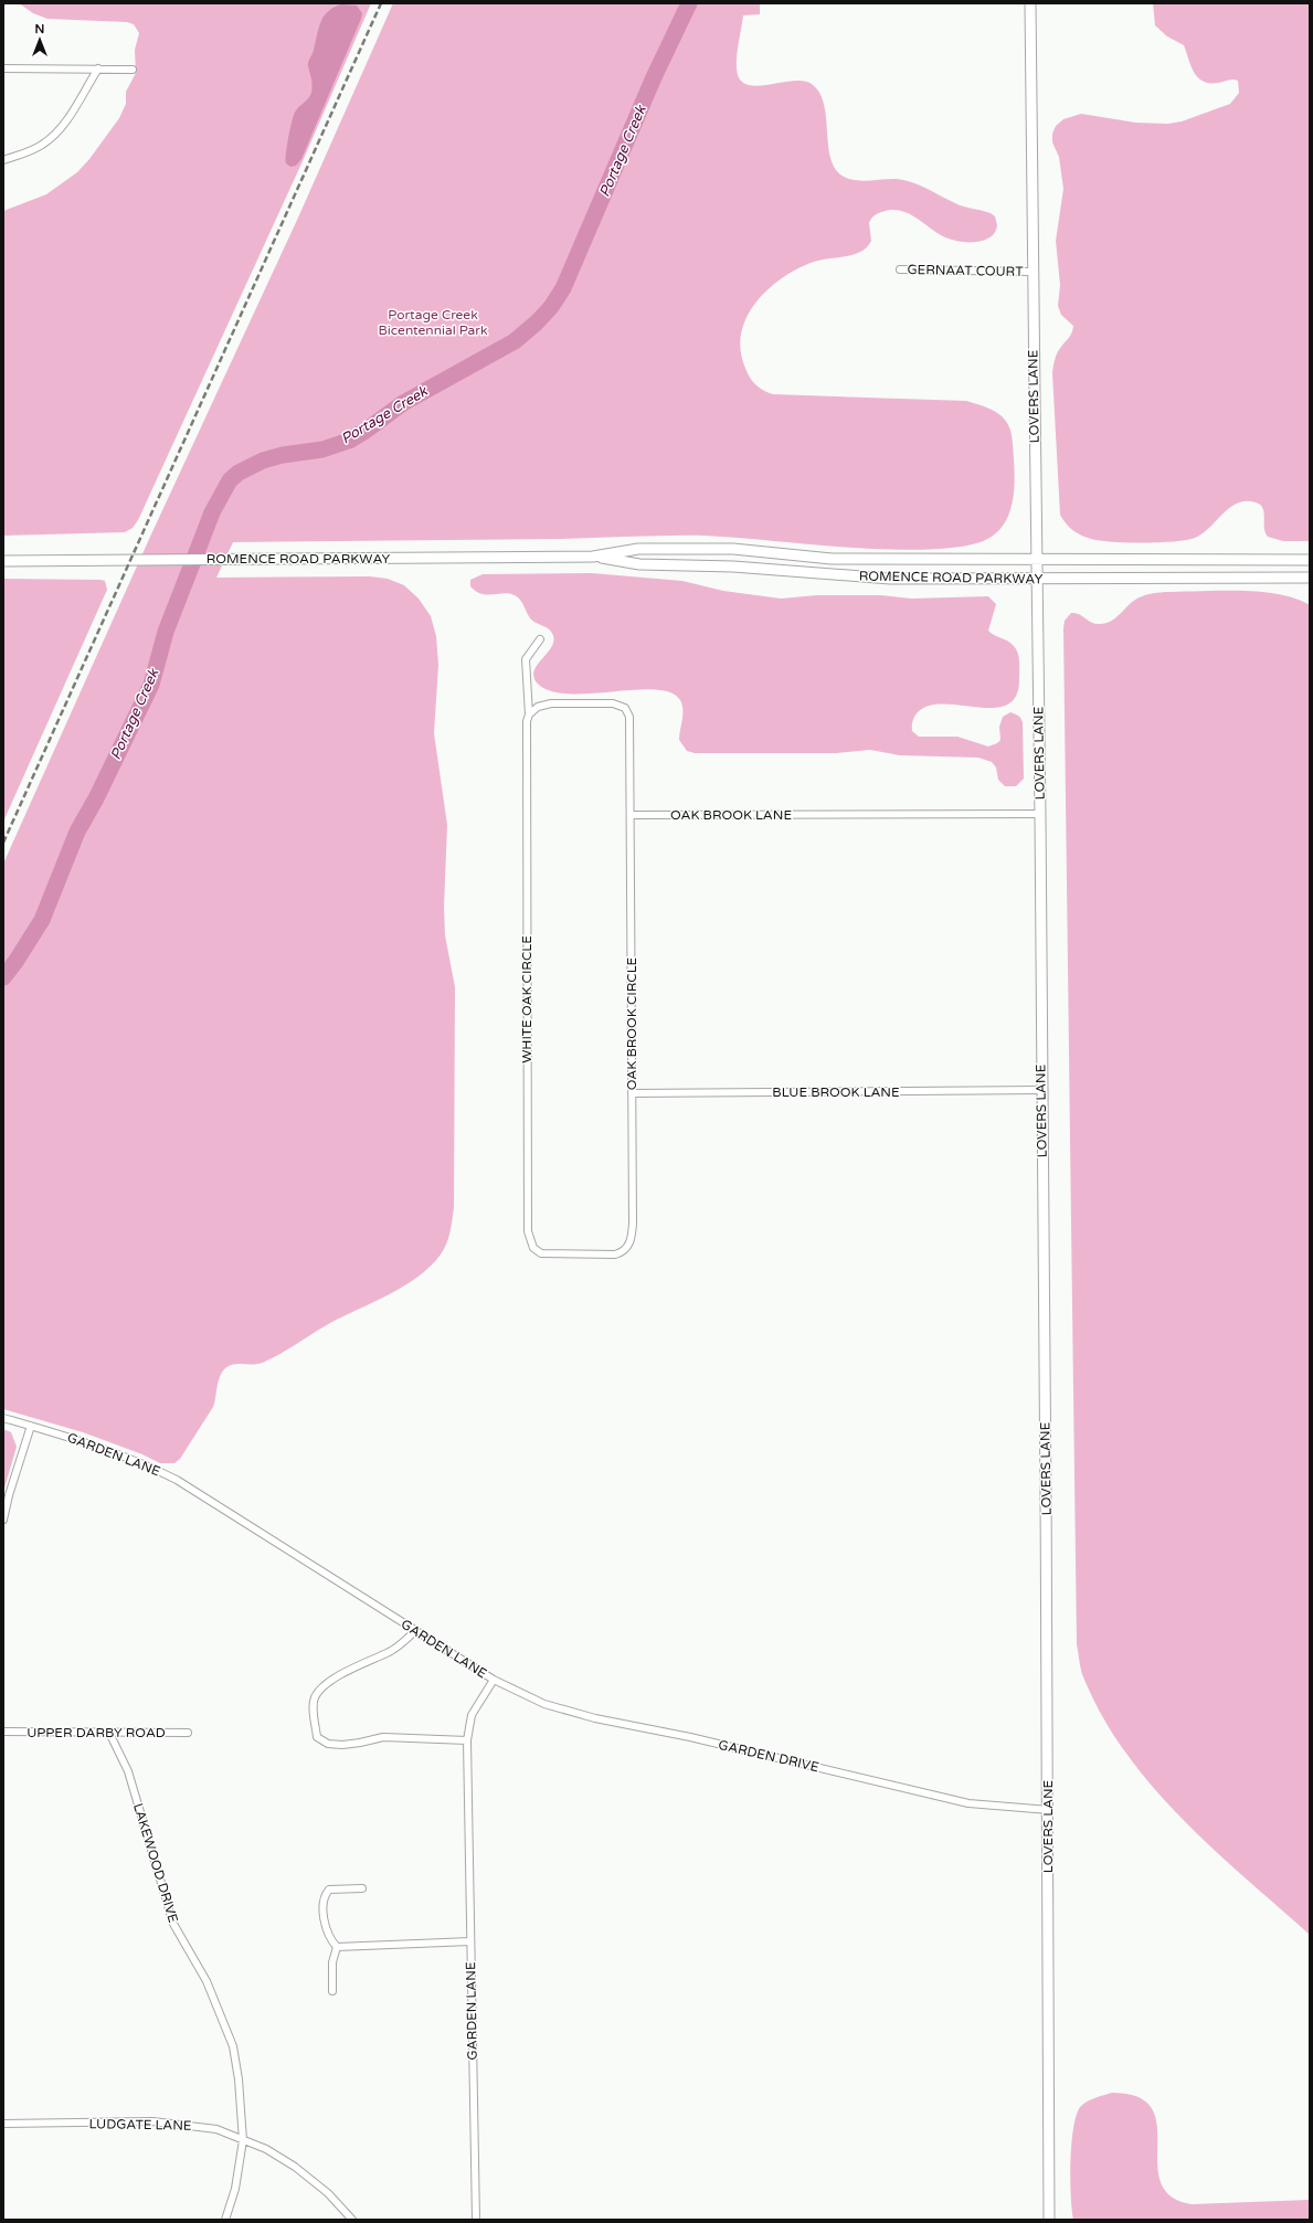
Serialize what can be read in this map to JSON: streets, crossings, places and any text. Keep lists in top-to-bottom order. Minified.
{"streets":{"street":["GERNAAT COURT","LOVERS LANE","ROMENCE ROAD PARKWAY","OAK BROOK LANE","WHITE OAK CIRCLE","OAK BROOK CIRCLE","BLUE BROOK LANE","GARDEN LANE","UPPER DARBY ROAD","GARDEN DRIVE","LAKEWOOD DRIVE","LUDGATE LANE"]},"crossings":[["GERNAAT COURT","LOVERS LANE"],["LOVERS LANE","ROMENCE ROAD PARKWAY"],["LOVERS LANE","OAK BROOK LANE"],["LOVERS LANE","BLUE BROOK LANE"],["LOVERS LANE","GARDEN DRIVE"],["OAK BROOK LANE","OAK BROOK CIRCLE"],["WHITE OAK CIRCLE","OAK BROOK CIRCLE"],["OAK BROOK CIRCLE","BLUE BROOK LANE"],["GARDEN LANE","GARDEN DRIVE"],["UPPER DARBY ROAD","LAKEWOOD DRIVE"],["LAKEWOOD DRIVE","LUDGATE LANE"]],"water":["Portage Creek"],"parks":["Portage Creek Bicentennial Park"],"north":"top"}
